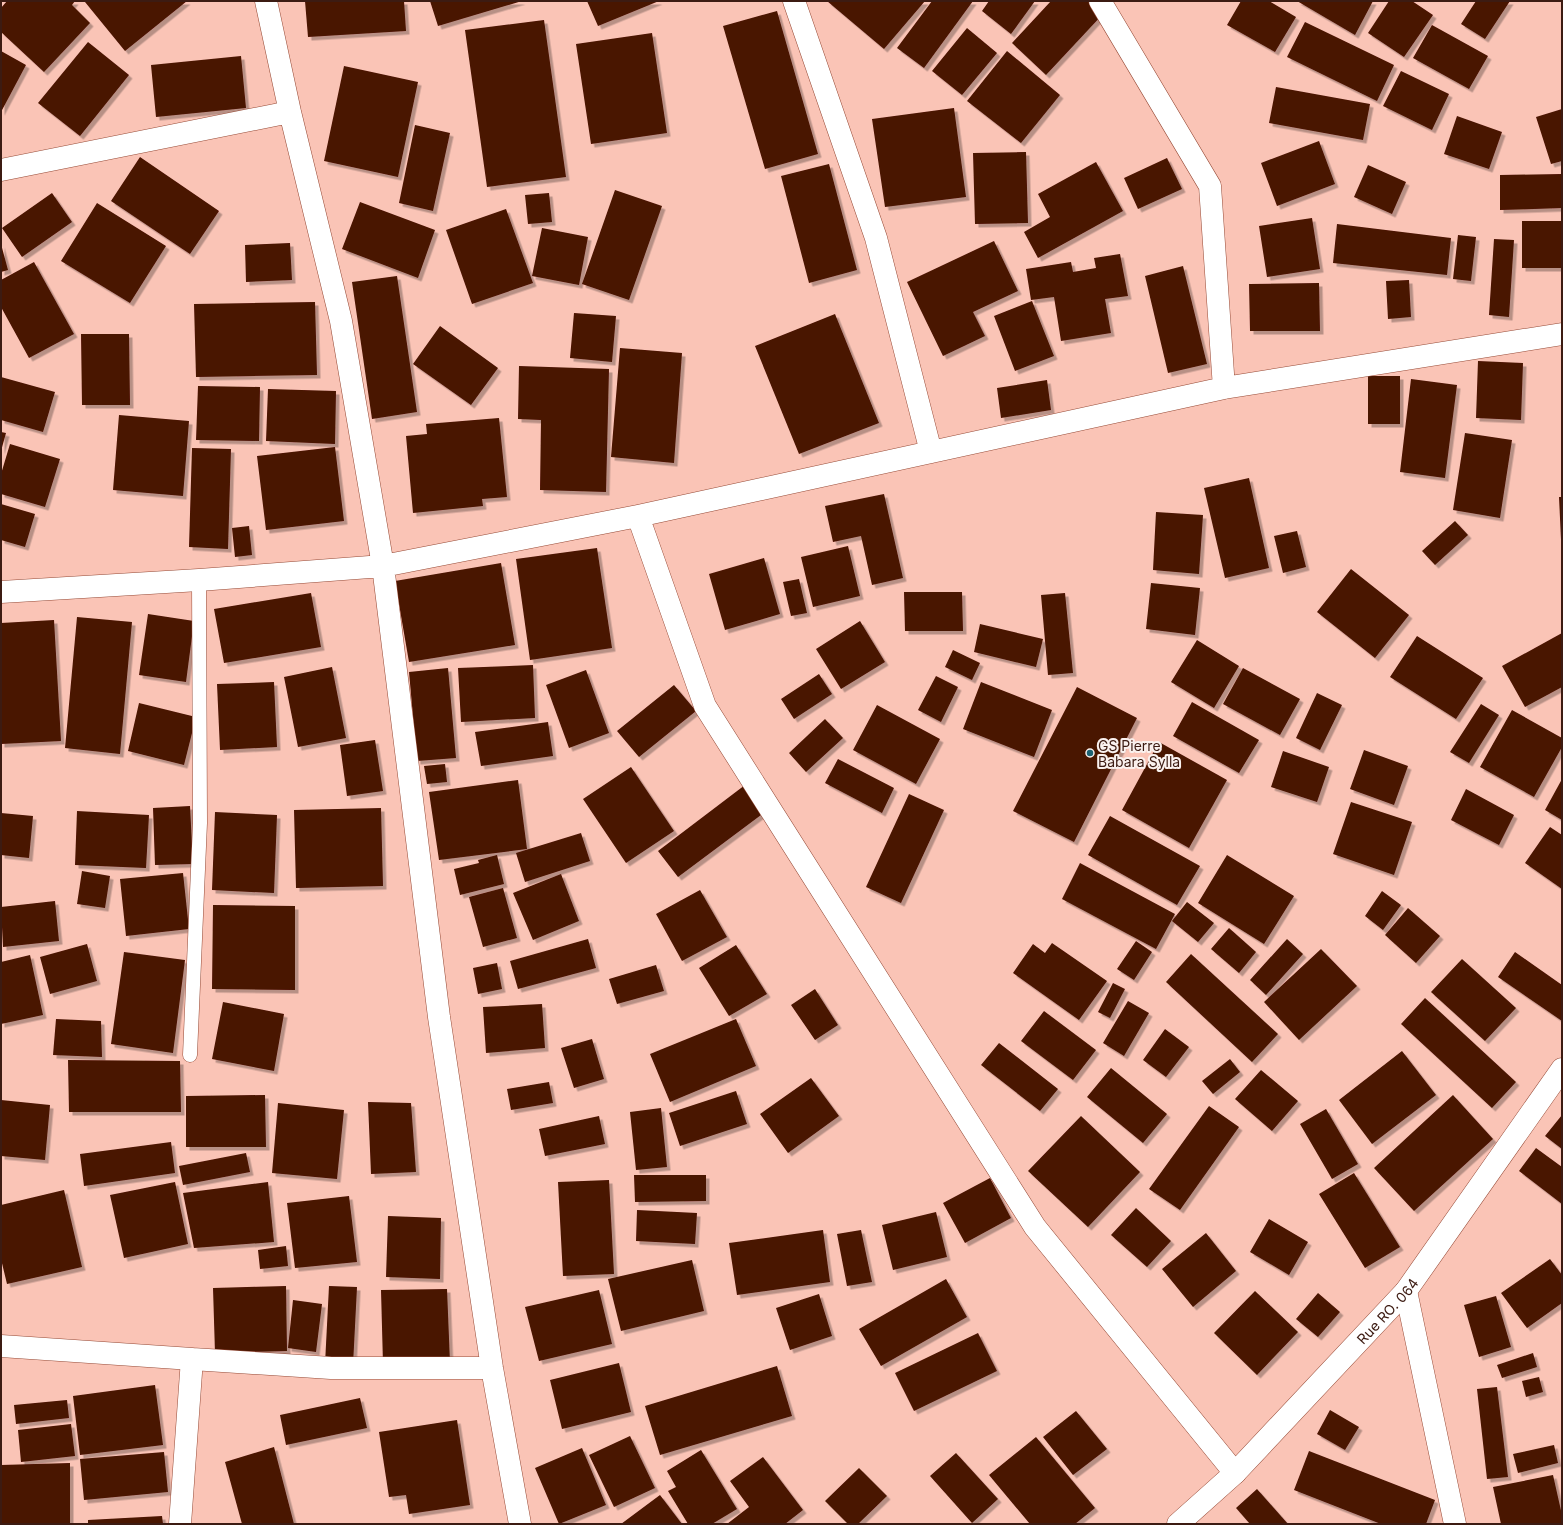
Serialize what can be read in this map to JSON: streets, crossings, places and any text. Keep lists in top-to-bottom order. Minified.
{"streets":{"street":["Rue RO. 064"]},"places":["GS Pierre Babara Sylla"]}
